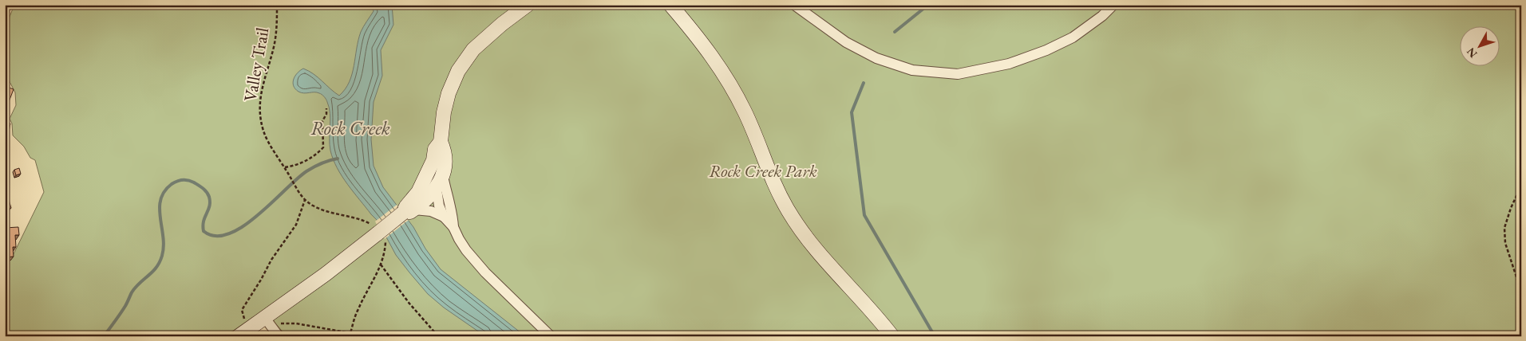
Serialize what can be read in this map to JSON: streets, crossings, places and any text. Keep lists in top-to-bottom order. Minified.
{"streets":{"path":["Valley Trail"]},"water":["Rock Creek"],"parks":["Rock Creek Park"],"north":"bottom left"}
